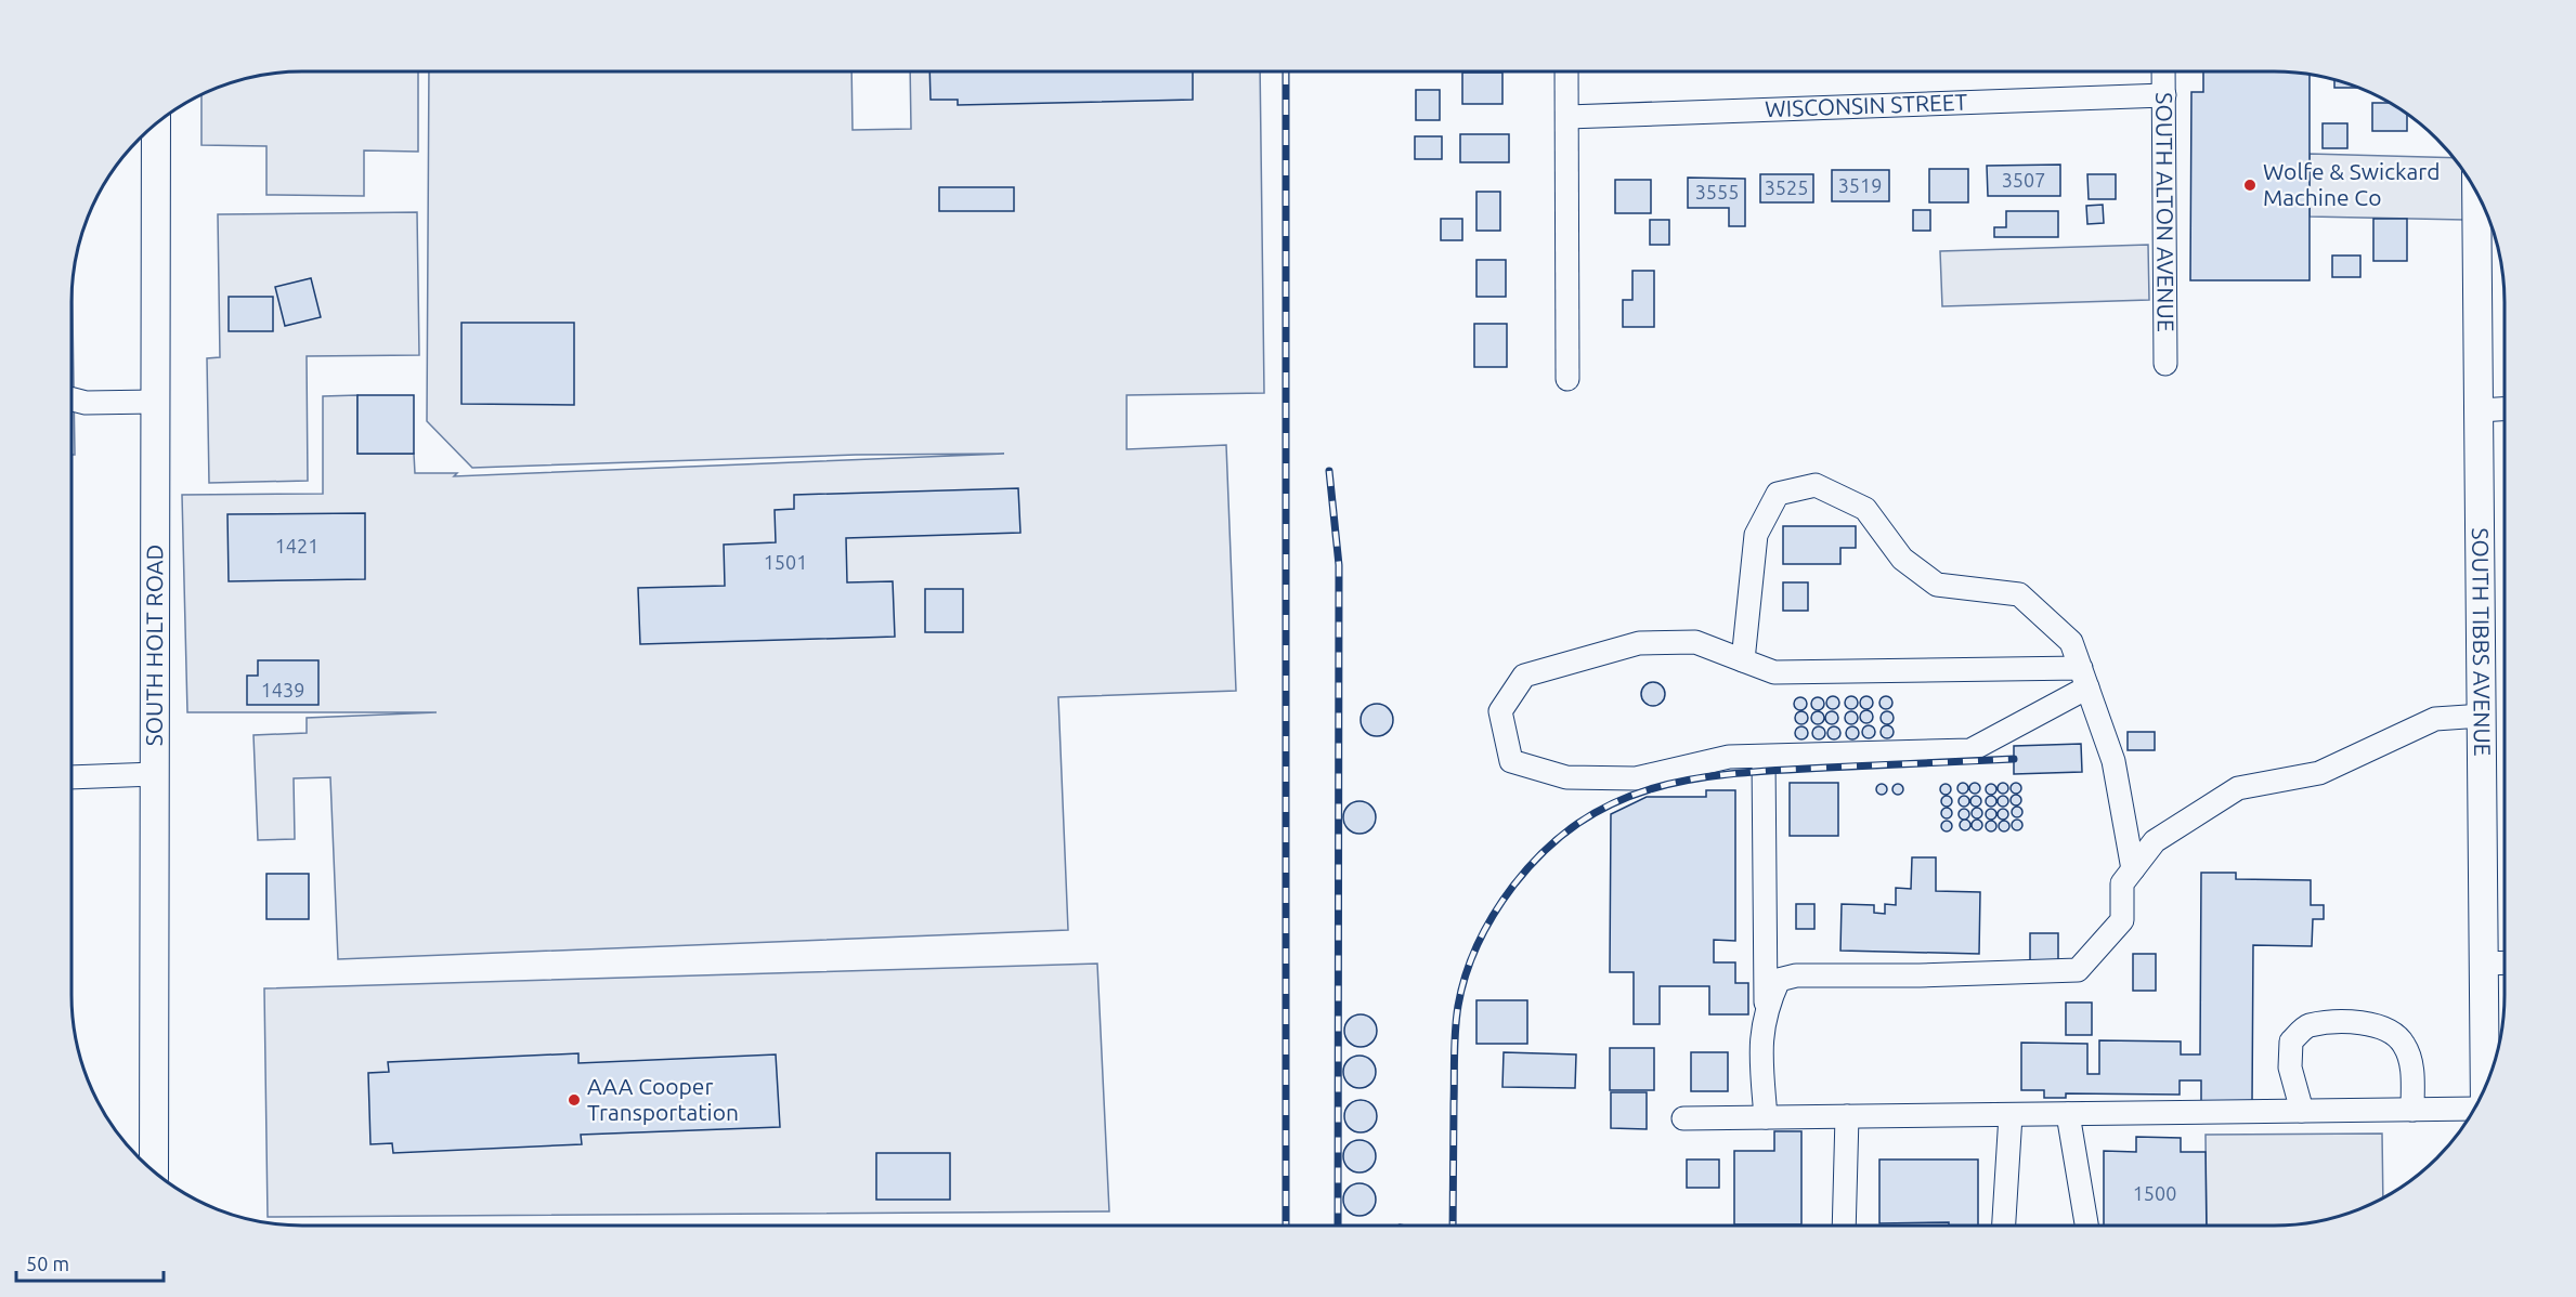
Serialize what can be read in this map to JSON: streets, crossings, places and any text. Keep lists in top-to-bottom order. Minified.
{"streets":{"main road":["SOUTH TIBBS AVENUE","SOUTH HOLT ROAD"],"street":["WISCONSIN STREET","SOUTH ALTON AVENUE"]},"crossings":[["WISCONSIN STREET","SOUTH ALTON AVENUE"]],"places":["Wolfe & Swickard Machine Co","AAA Cooper Transportation"],"house_numbers":["3507","3519","3525","3555","1421","1501","1439","1500"],"scale_bar":"50 m"}
